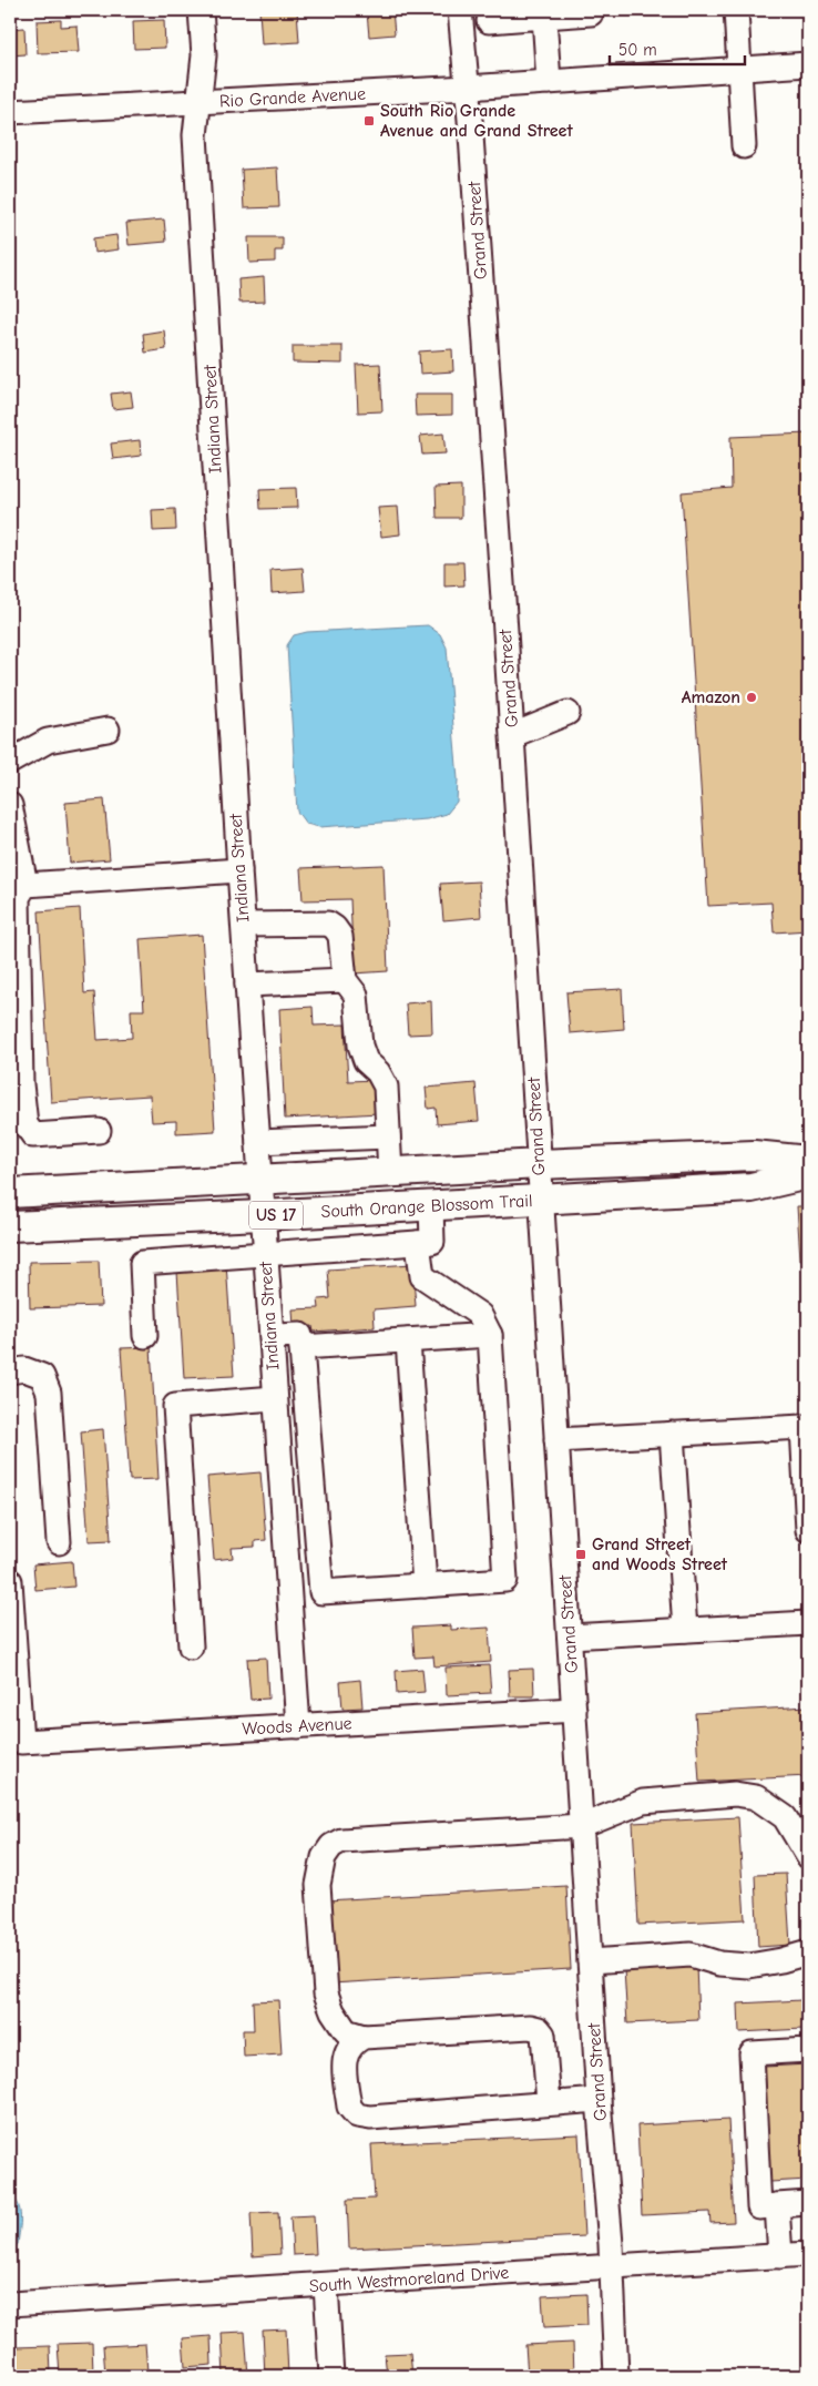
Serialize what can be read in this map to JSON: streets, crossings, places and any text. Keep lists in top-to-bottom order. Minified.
{"streets":{"main road":["South Orange Blossom Trail","US 17"],"street":["Rio Grande Avenue","Grand Street","Indiana Street","Woods Avenue","South Westmoreland Drive"]},"crossings":[["Rio Grande Avenue","Grand Street"],["Rio Grande Avenue","Indiana Street"],["Grand Street","South Orange Blossom Trail"],["Grand Street","Woods Avenue"],["Grand Street","South Westmoreland Drive"],["Indiana Street","South Orange Blossom Trail"],["Indiana Street","Woods Avenue"]],"places":{"transit":["South Rio Grande Avenue and Grand Street","Grand Street and Woods Street"],"other":["Amazon"]},"scale_bar":"50 m"}
